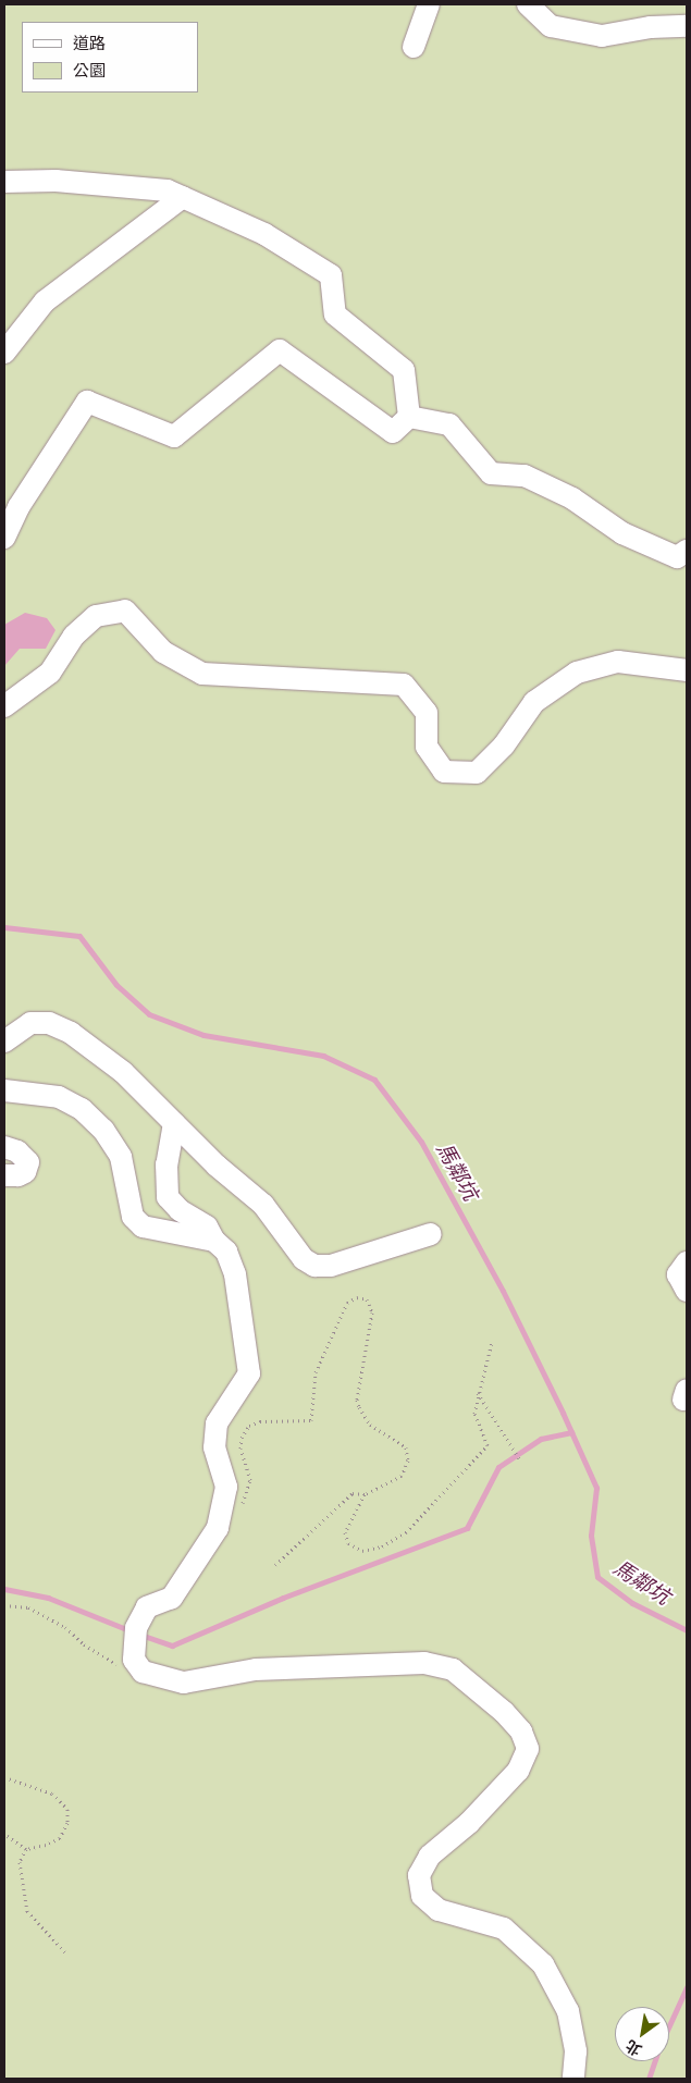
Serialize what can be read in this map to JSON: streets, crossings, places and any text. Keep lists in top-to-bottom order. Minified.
{"water":["馬鄰坑"],"legend":["道路","公園"],"north":"bottom left"}
